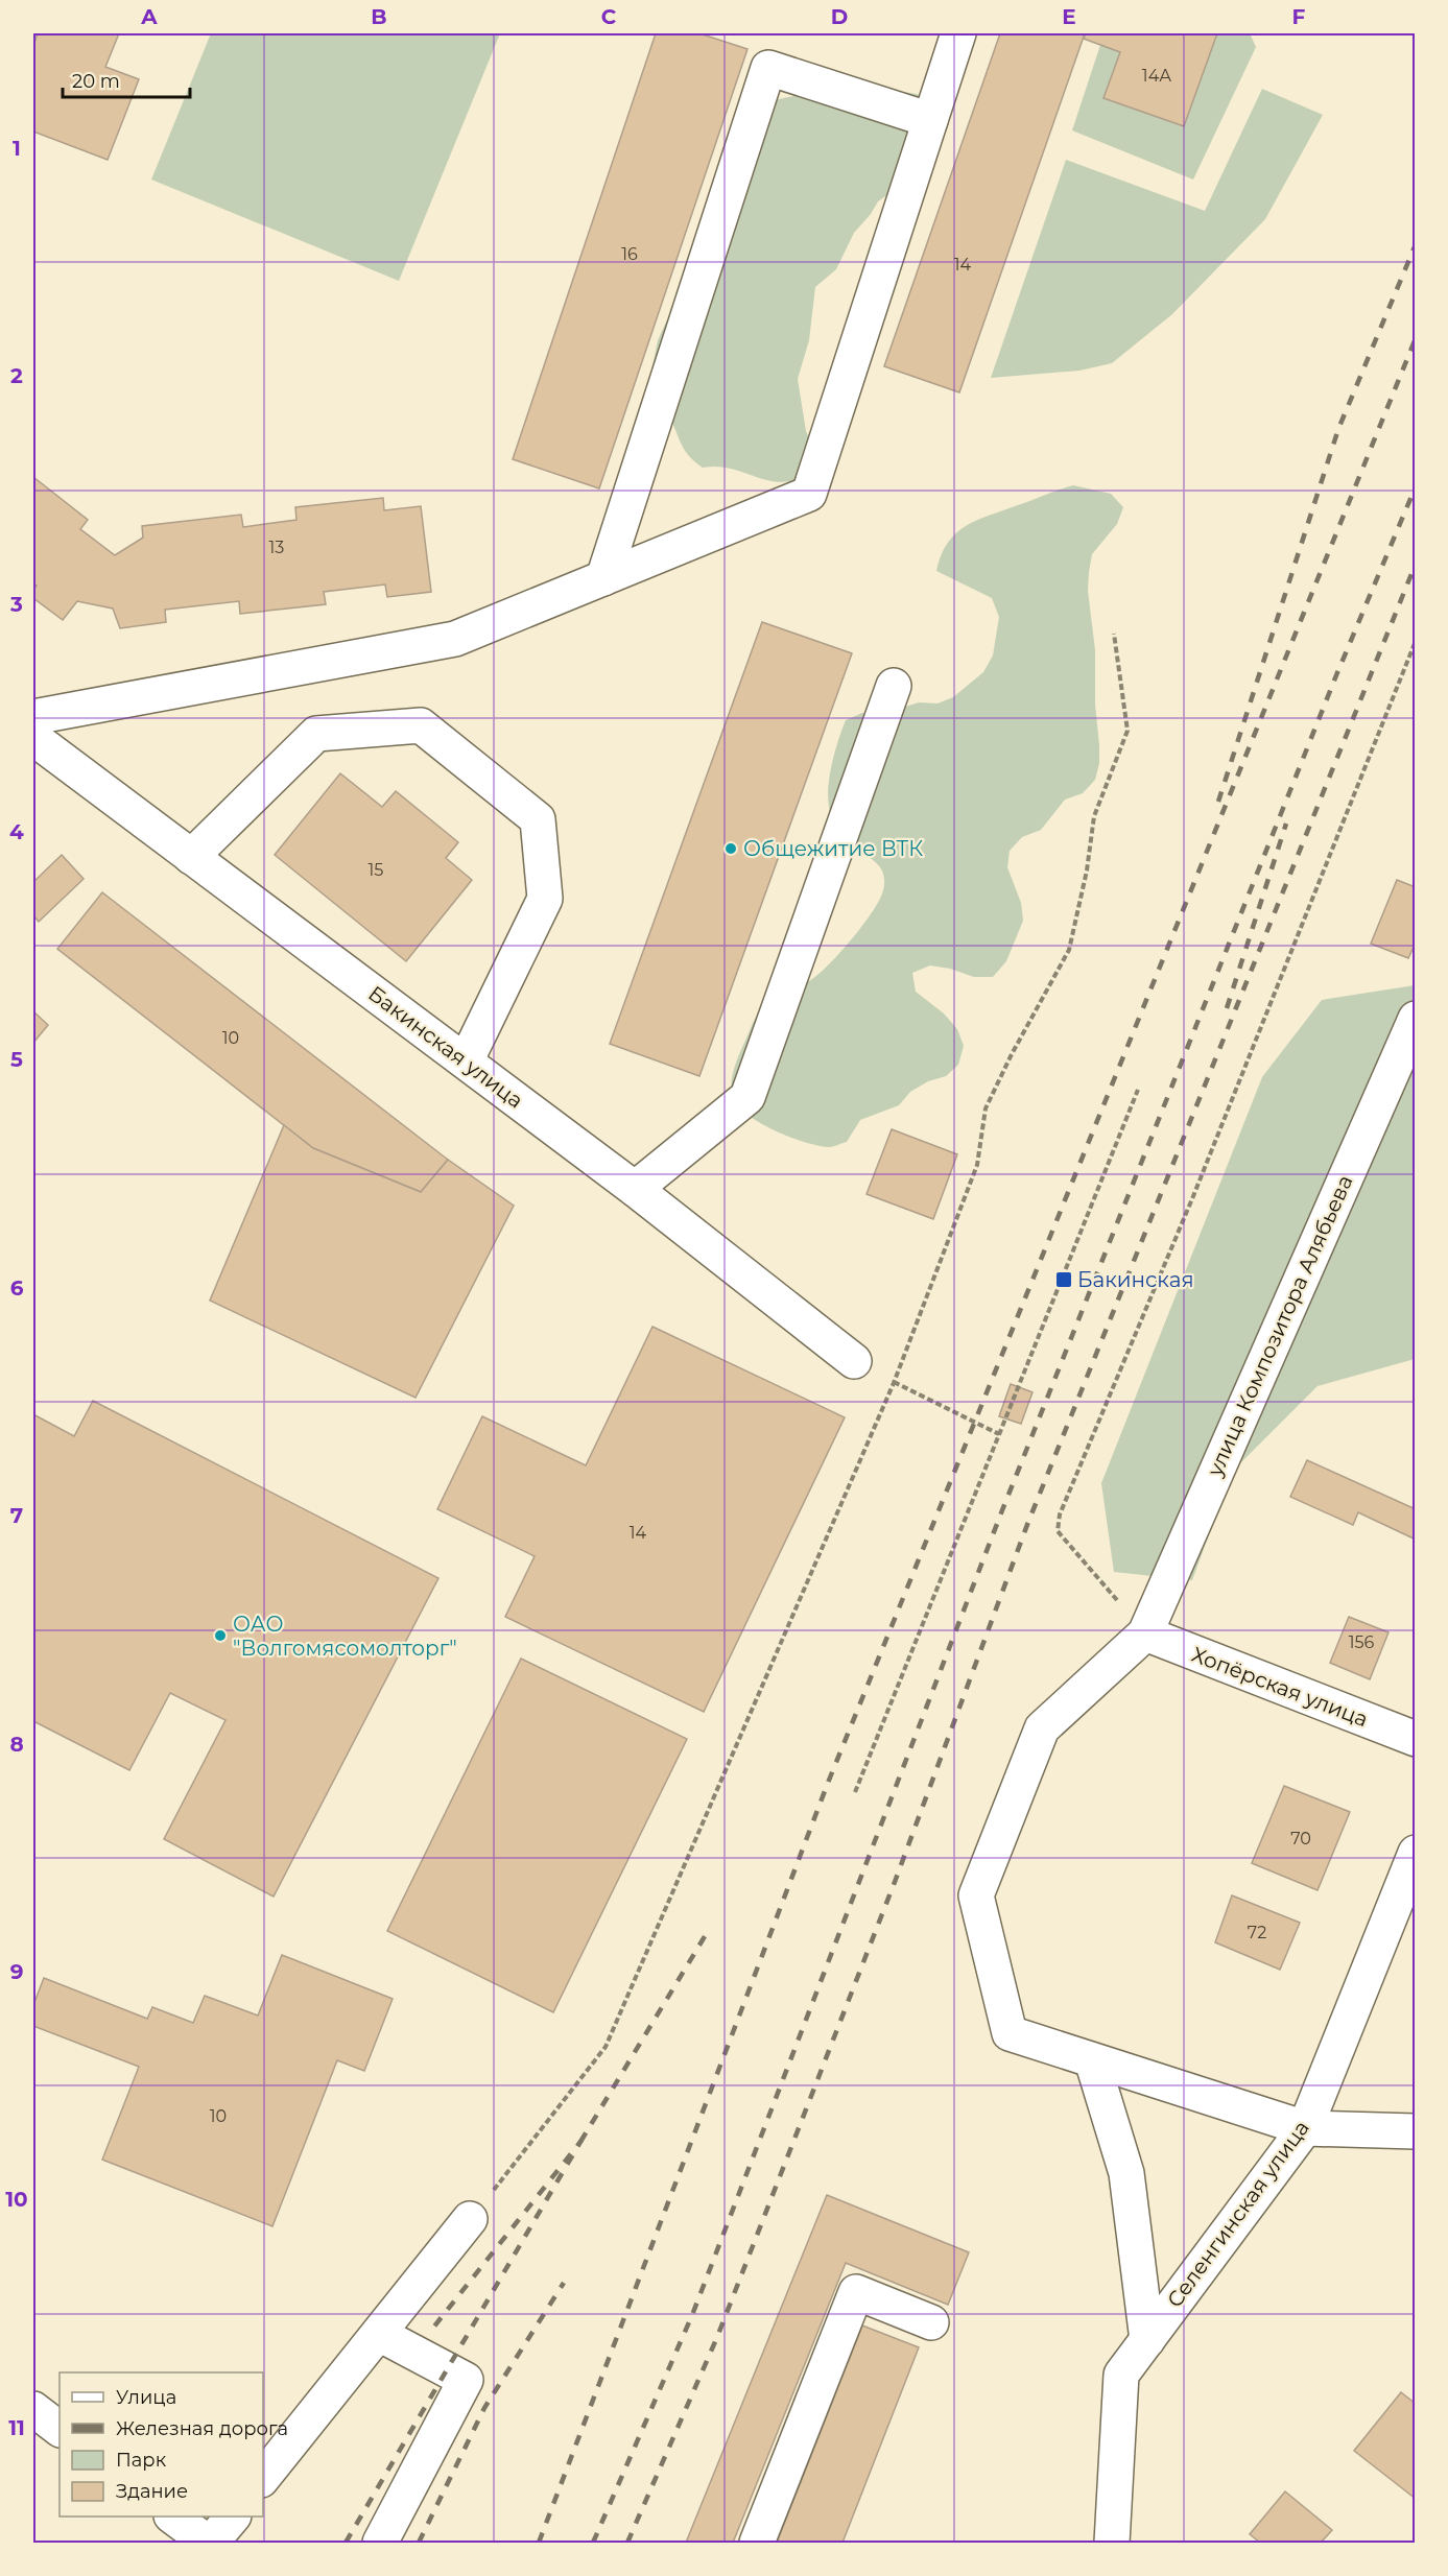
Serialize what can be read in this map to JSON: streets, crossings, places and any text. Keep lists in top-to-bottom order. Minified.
{"streets":{"street":["Бакинская улица","улица Композитора Алябьева","Хопёрская улица","Селенгинская улица"]},"crossings":[["улица Композитора Алябьева","Хопёрская улица"]],"places":{"other":["Общежитие ВТК","ОАО \"Волгомясомолторг\""],"transit":["Бакинская"]},"house_numbers":["14А","16","14","13","15","10","14","156","70","72","10"],"legend":["Улица","Железная дорога","Парк","Здание"],"scale_bar":"20 m","grid":{"columns":["A","B","C","D","E","F"],"rows":["1","2","3","4","5","6","7","8","9","10","11"]}}
